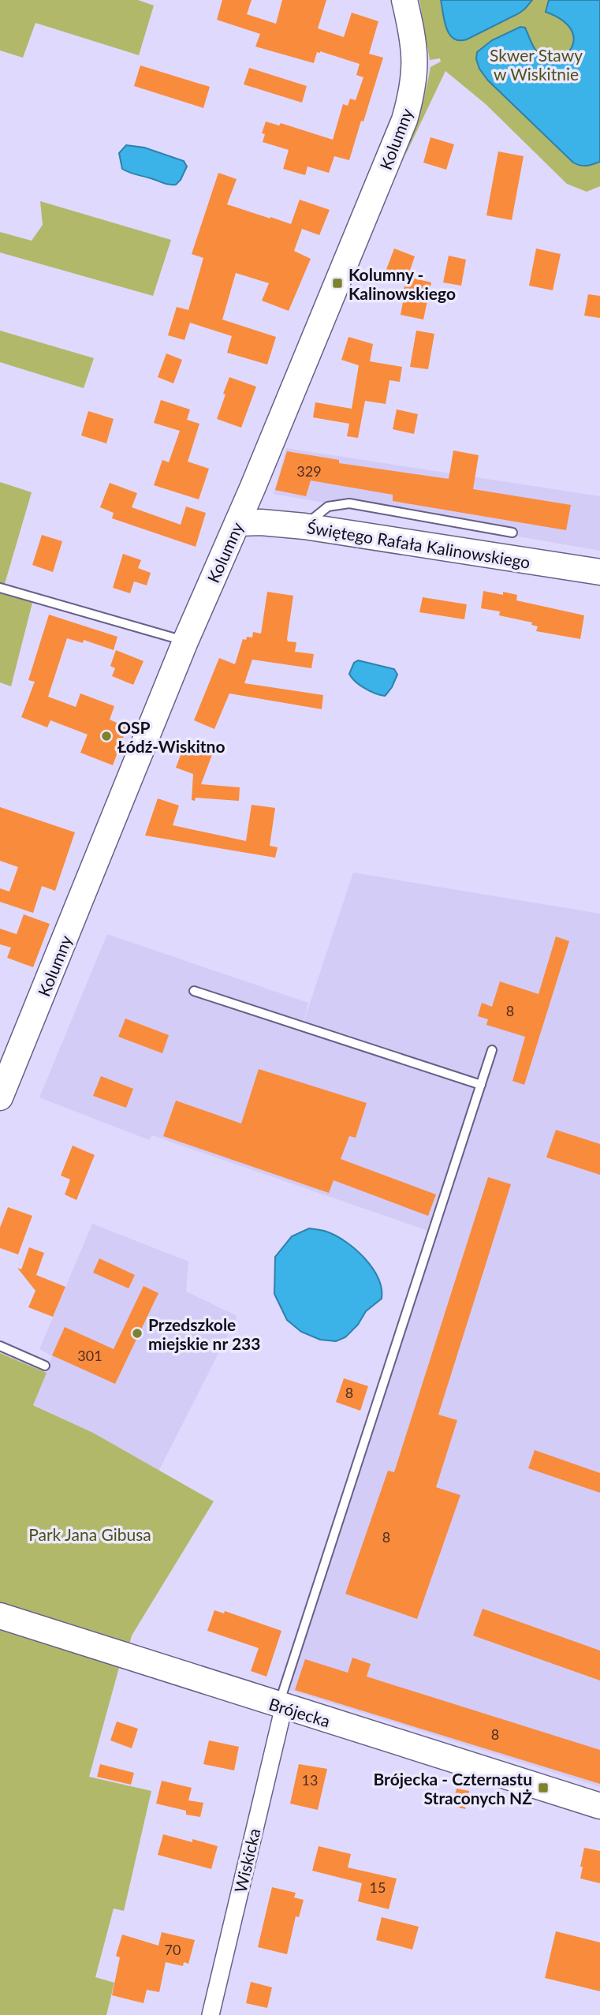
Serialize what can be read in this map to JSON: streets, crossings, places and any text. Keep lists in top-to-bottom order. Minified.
{"streets":{"street":["Kolumny","Świętego Rafała Kalinowskiego","Brójecka","Wiskicka"]},"crossings":[["Kolumny","Świętego Rafała Kalinowskiego"],["Brójecka","Wiskicka"]],"parks":["Skwer Stawy w Wiskitnie","Park Jana Gibusa"],"places":{"transit":["Kolumny - Kalinowskiego","Brójecka - Czternastu Straconych NŻ"],"other":["OSP Łódź-Wiskitno","Przedszkole miejskie nr 233"]},"house_numbers":["329","8","301","8","8","8","13","15","70"]}
